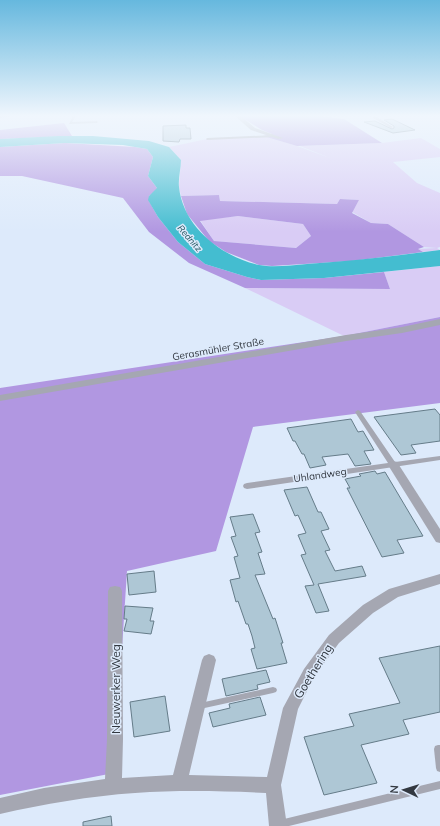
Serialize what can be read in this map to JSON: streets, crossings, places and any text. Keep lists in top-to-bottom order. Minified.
{"streets":{"street":["Gerasmühler Straße","Uhlandweg","Goethering","Neuwerker Weg"]},"water":["Rednitz"],"north":"left"}
